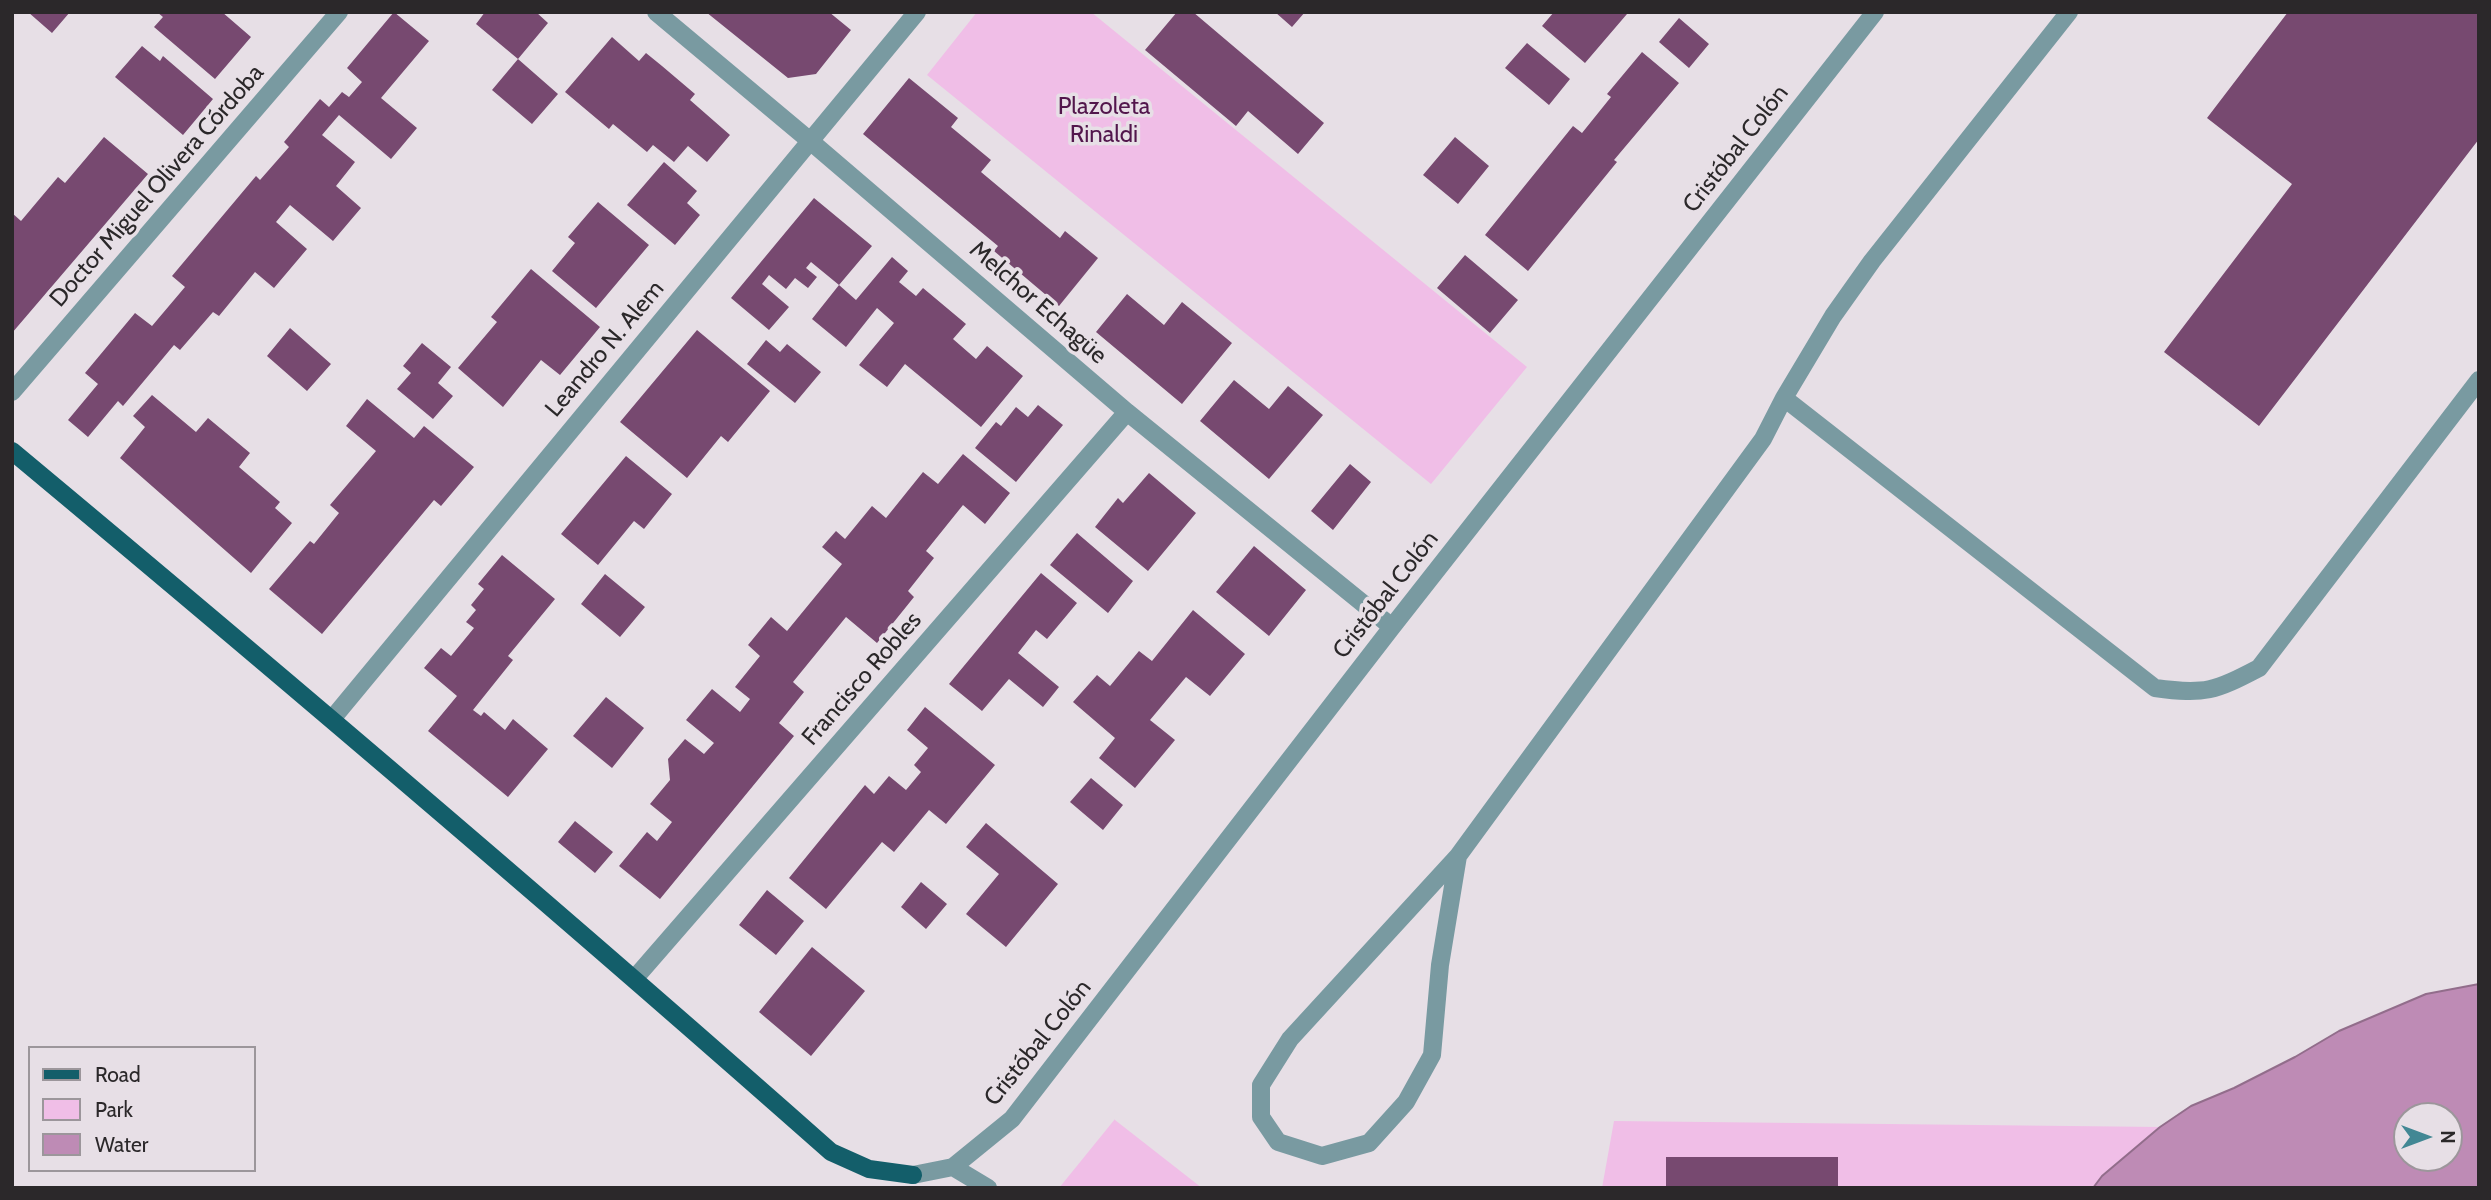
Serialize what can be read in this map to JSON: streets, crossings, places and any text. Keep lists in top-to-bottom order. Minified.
{"streets":{"street":["Cristóbal Colón","Doctor Miguel Olivera Córdoba","Melchor Echagüe","Leandro N. Alem","Francisco Robles"]},"crossings":[["Cristóbal Colón","Melchor Echagüe"],["Melchor Echagüe","Leandro N. Alem"],["Melchor Echagüe","Francisco Robles"]],"parks":["Plazoleta Rinaldi"],"legend":["Road","Park","Water"],"north":"right"}
